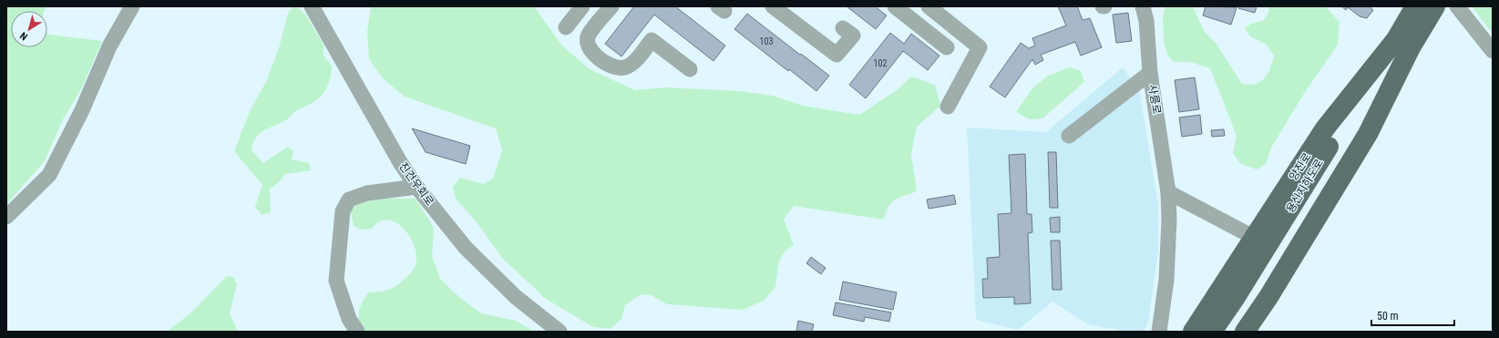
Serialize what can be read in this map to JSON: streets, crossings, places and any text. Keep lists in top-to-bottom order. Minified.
{"streets":{"main road":["양진로","용신지하도로"],"street":["사릉로","진건우회로"]},"crossings":[["양진로","용신지하도로"]],"house_numbers":["103","102"],"scale_bar":"50 m","north":"bottom left"}
